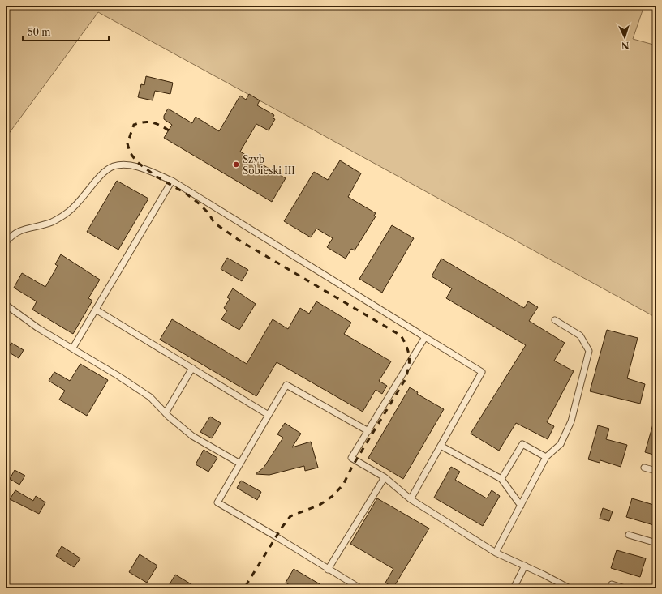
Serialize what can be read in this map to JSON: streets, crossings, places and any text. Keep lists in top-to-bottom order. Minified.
{"places":["Szyb Sobieski III"],"scale_bar":"50 m","north":"bottom"}
